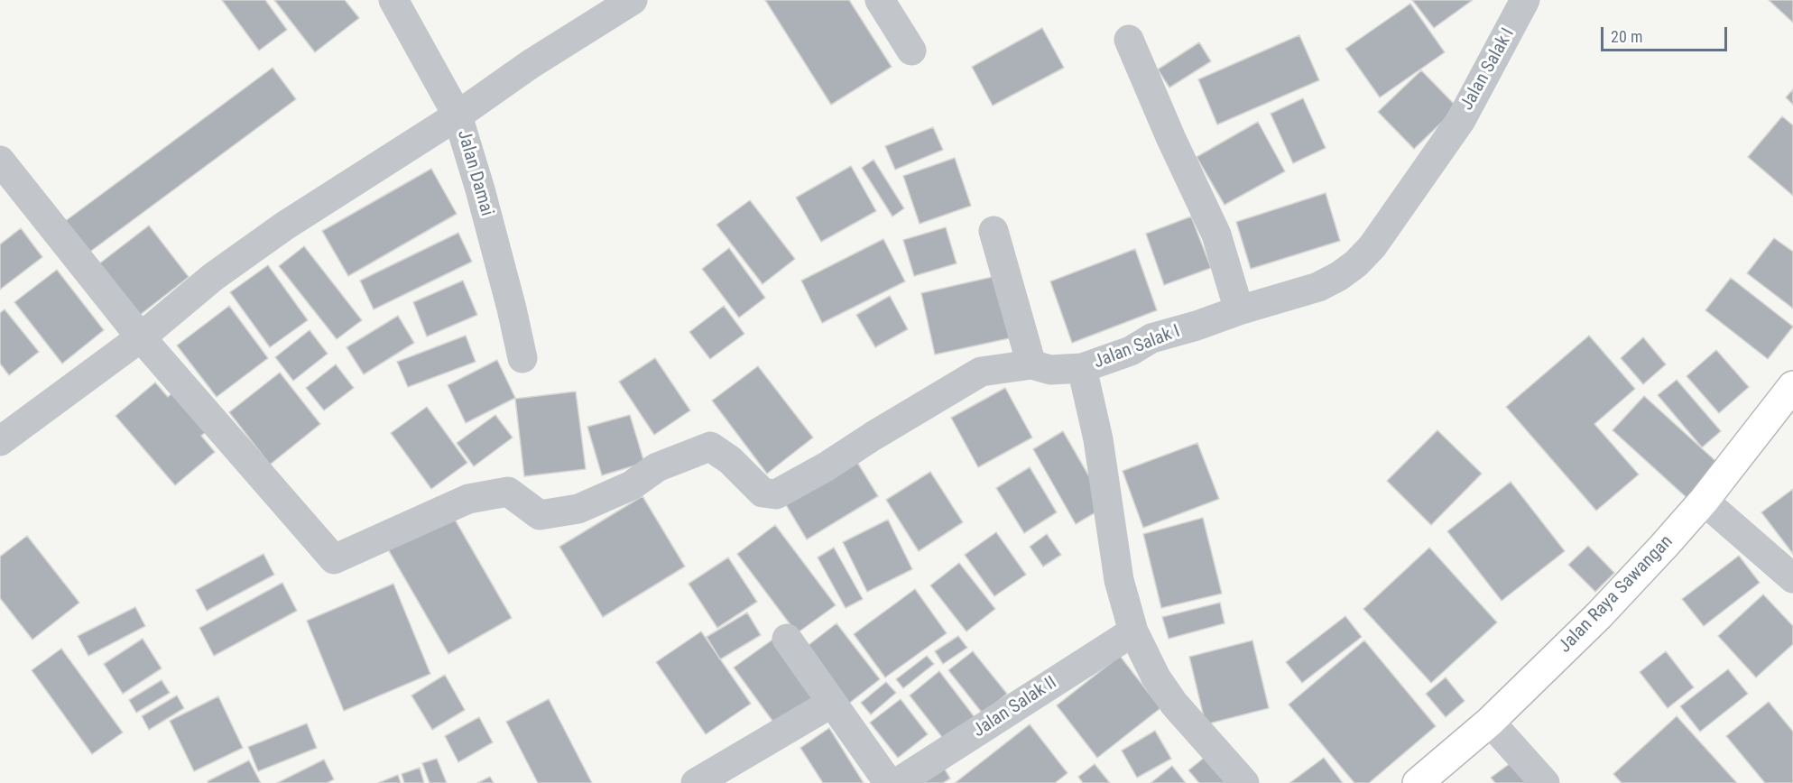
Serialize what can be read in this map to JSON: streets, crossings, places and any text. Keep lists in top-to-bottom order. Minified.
{"streets":{"highway":["Jalan Raya Sawangan"],"street":["Jalan Salak I","Jalan Damai","Jalan Salak II"]},"crossings":[["Jalan Salak I","Jalan Salak II"]],"scale_bar":"20 m"}
